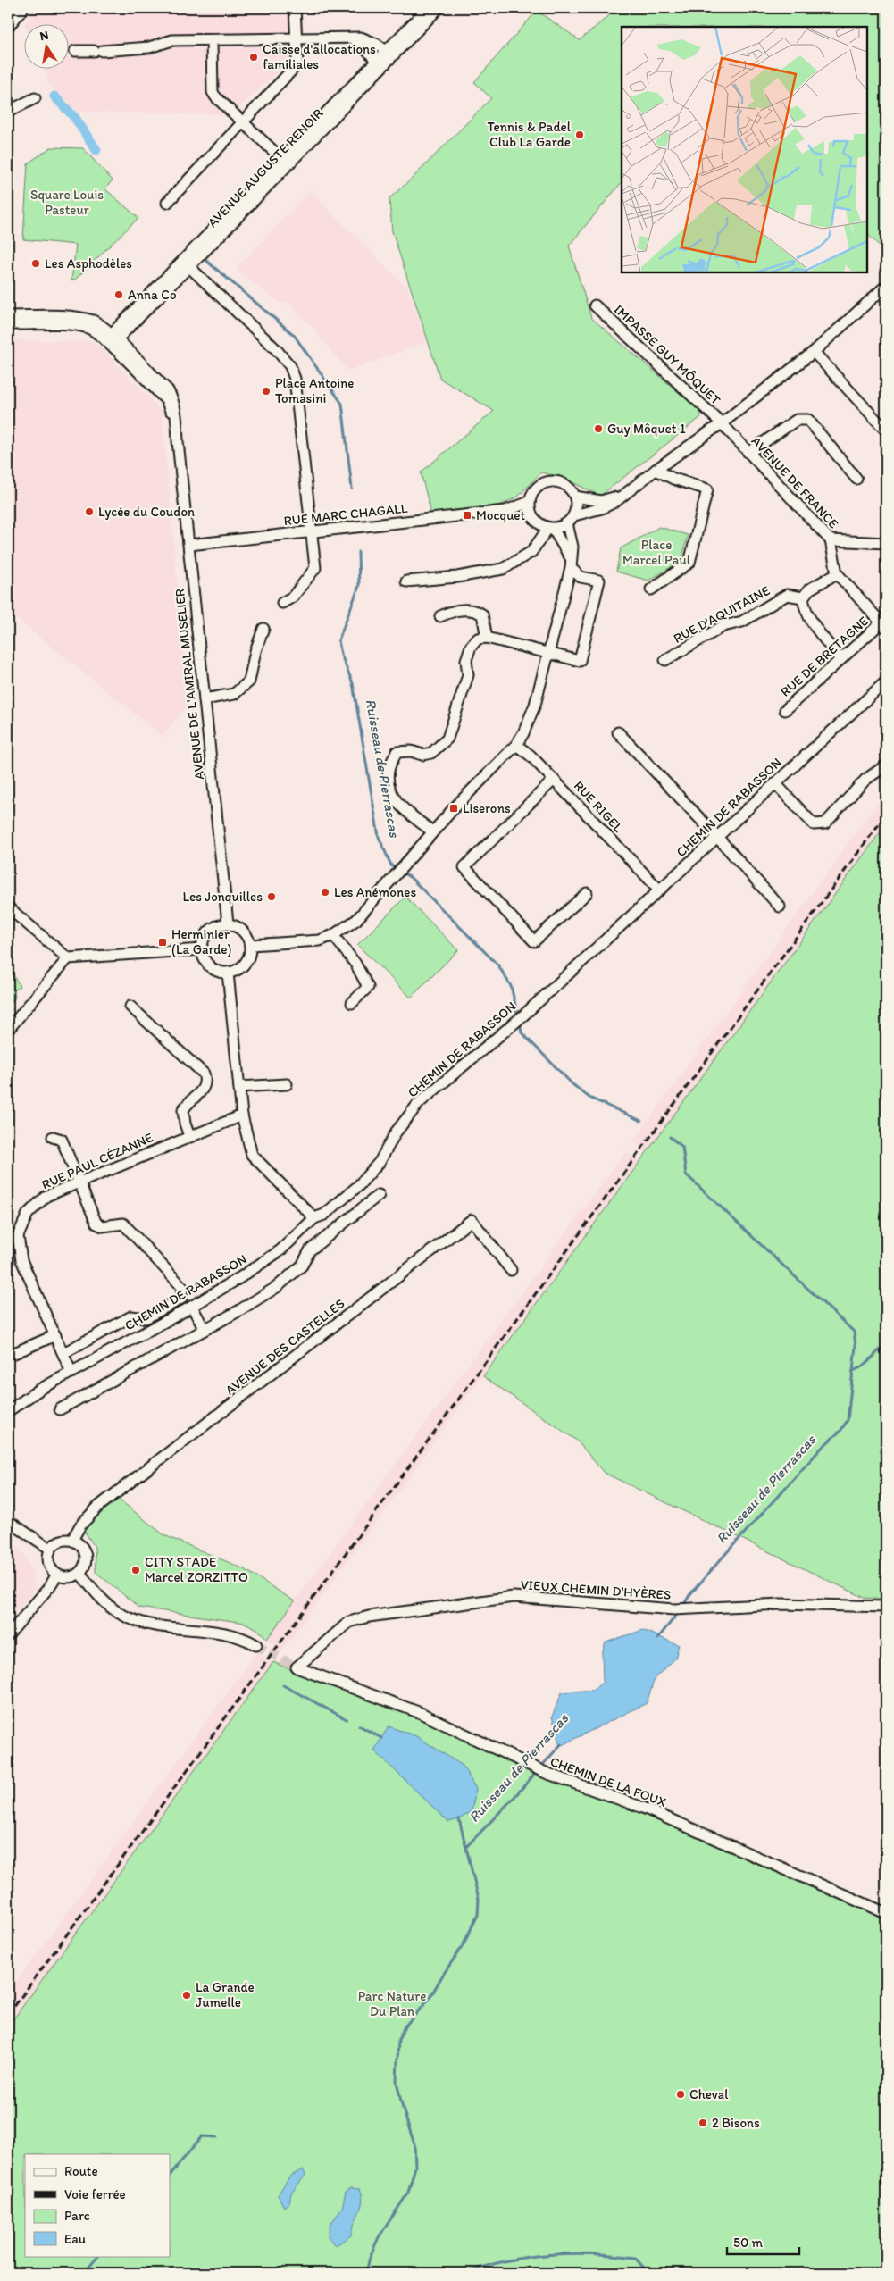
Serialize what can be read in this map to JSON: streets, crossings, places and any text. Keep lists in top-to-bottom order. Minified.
{"streets":{"street":["AVENUE AUGUSTE RENOIR","IMPASSE GUY MÔQUET","AVENUE DE FRANCE","RUE MARC CHAGALL","RUE D'AQUITAINE","RUE DE BRETAGNE","AVENUE DE L'AMIRAL MUSELIER","RUE RIGEL","CHEMIN DE RABASSON","RUE PAUL CÉZANNE","AVENUE DES CASTELLES","VIEUX CHEMIN D'HYÈRES","CHEMIN DE LA FOUX"]},"crossings":[["AVENUE AUGUSTE RENOIR","AVENUE DE L'AMIRAL MUSELIER"],["IMPASSE GUY MÔQUET","AVENUE DE FRANCE"],["RUE MARC CHAGALL","AVENUE DE L'AMIRAL MUSELIER"],["RUE RIGEL","CHEMIN DE RABASSON"],["CHEMIN DE RABASSON","RUE PAUL CÉZANNE"],["VIEUX CHEMIN D'HYÈRES","CHEMIN DE LA FOUX"]],"water":["Ruisseau de Pierrascas"],"parks":["Square Louis Pasteur","Place Marcel Paul","Parc Nature Du Plan"],"places":{"other":["Caisse d'allocations familiales","Tennis & Padel Club La Garde","Les Asphodèles","Anna Co","Place Antoine Tomasini","Guy Môquet 1","Lycée du Coudon","Les Anémones","Les Jonquilles","CITY STADE Marcel ZORZITTO","La Grande Jumelle","Cheval","2 Bisons"],"transit":["Mocquet","Liserons","Herminier (La Garde)"]},"legend":["Route","Voie ferrée","Parc","Eau"],"scale_bar":"50 m","north":"top"}
